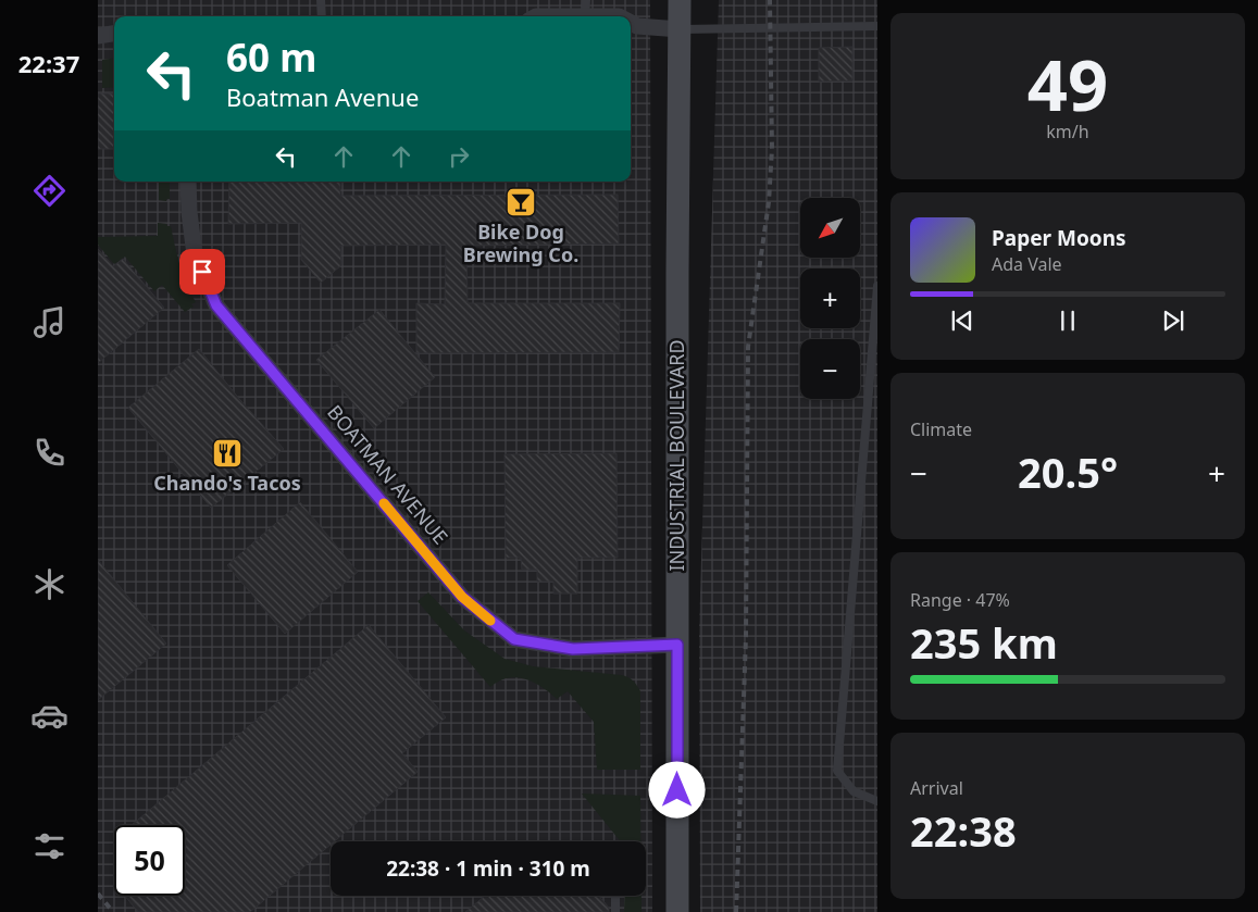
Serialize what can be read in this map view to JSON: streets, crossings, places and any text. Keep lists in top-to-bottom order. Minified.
{"streets":{"main road":["INDUSTRIAL BOULEVARD"],"street":["BOATMAN AVENUE"]},"crossings":[["INDUSTRIAL BOULEVARD","BOATMAN AVENUE"]],"places":{"bar":["Bike Dog Brewing Co."],"restaurant":["Chando's Tacos"]},"north":"bottom left","page":{"tabs":"22:37","tile":[["49","km/h"],"Climate",["Range · 47%","235 km"],["Arrival","22:38"]],"turn":["60 m","Boatman Avenue"],"map_buttons":["+","−"],"song":["Paper Moons","Ada Vale"],"heat":["−","20.5°","+"],"limit":"50","trip":"22:38 · 1 min · 310 m"}}
